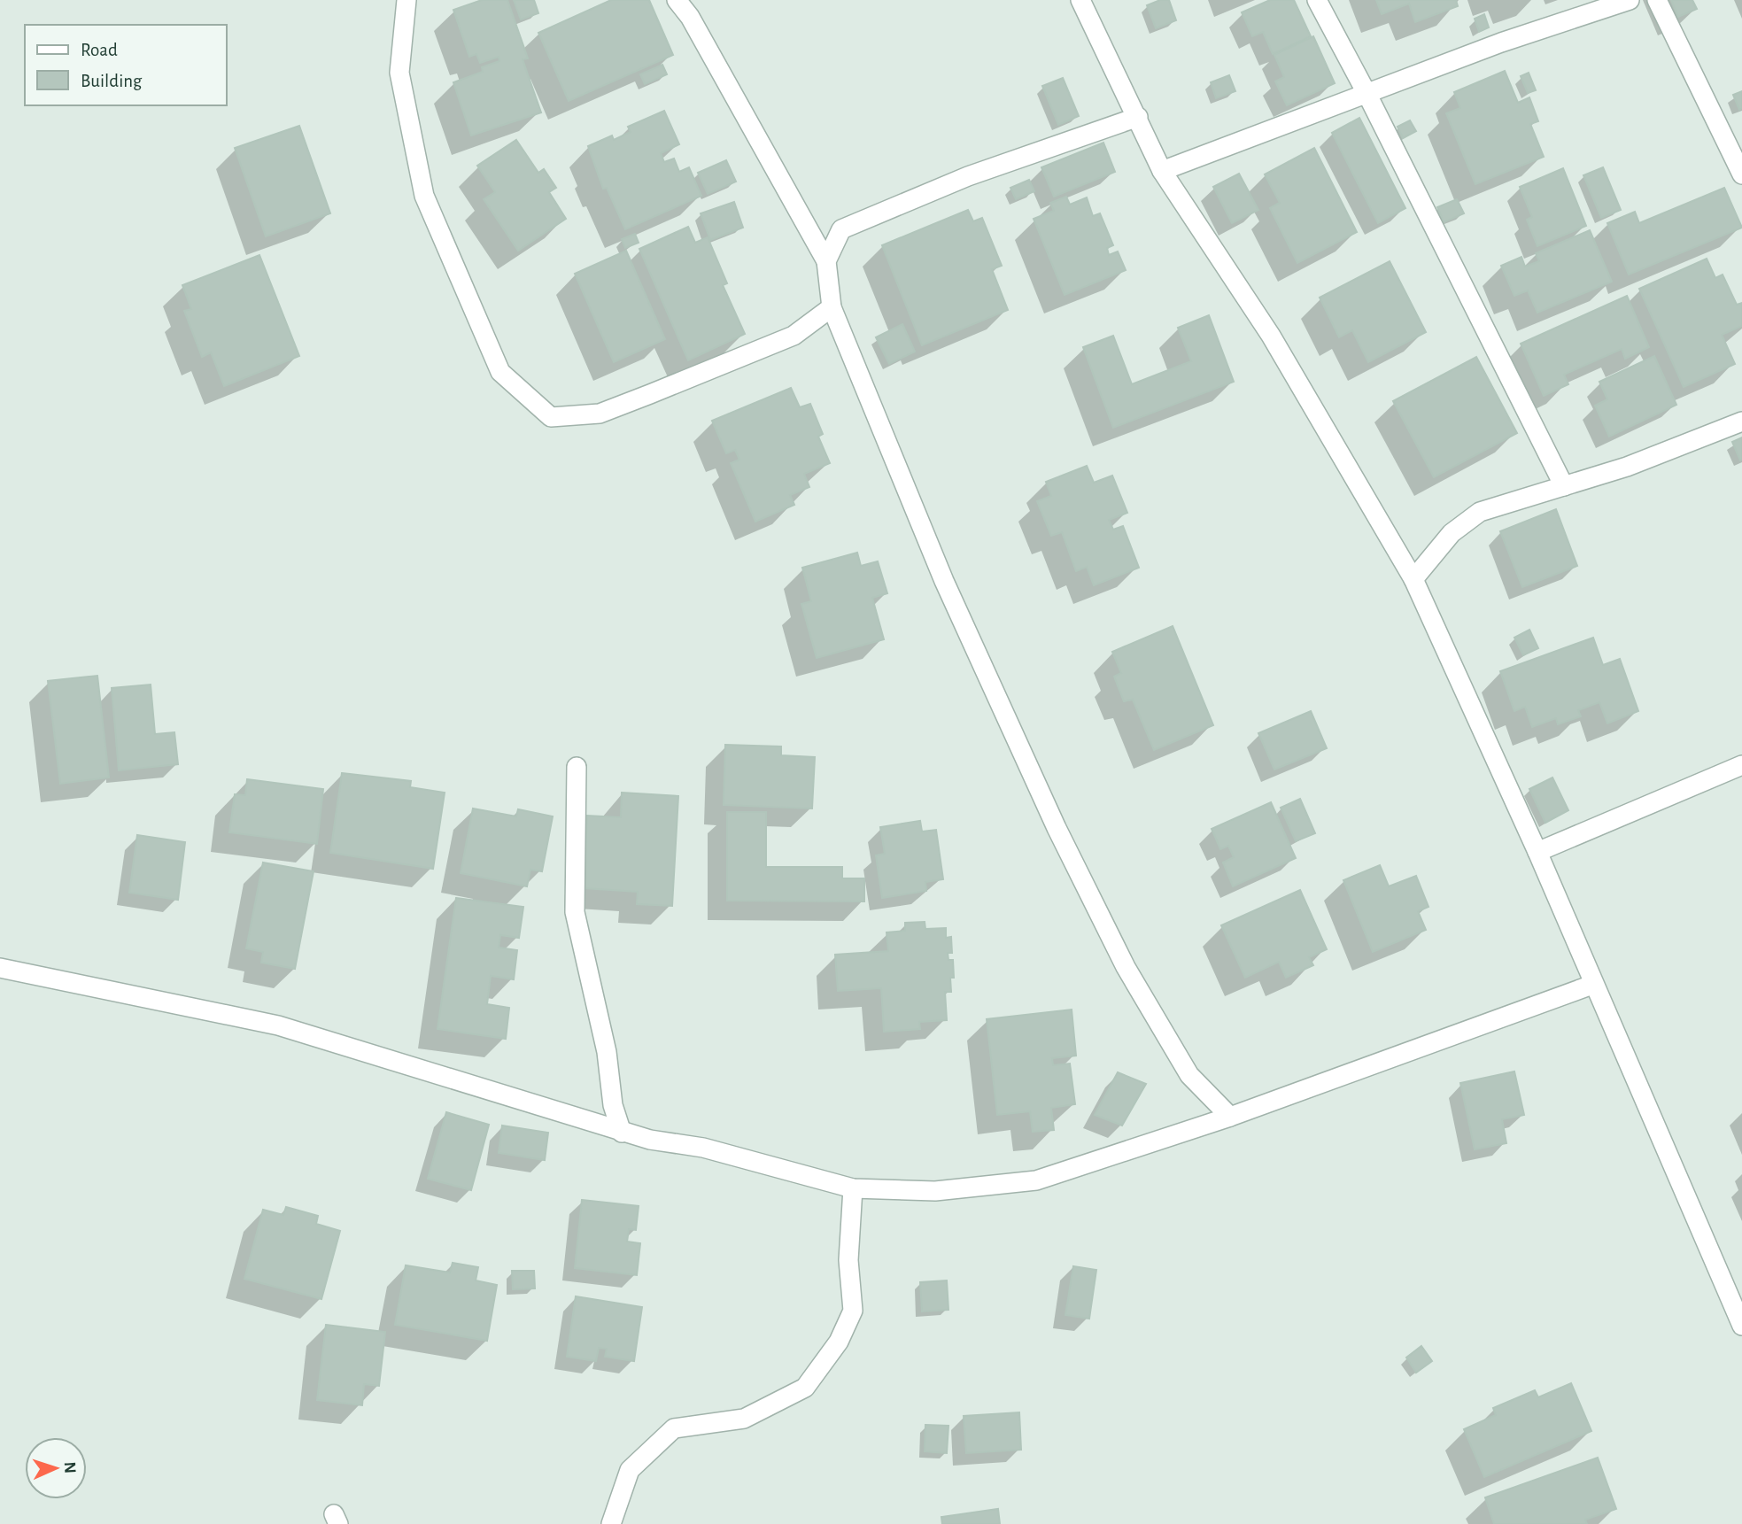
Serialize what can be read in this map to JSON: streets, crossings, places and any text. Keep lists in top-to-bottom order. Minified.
{"legend":["Road","Building"],"north":"right"}
